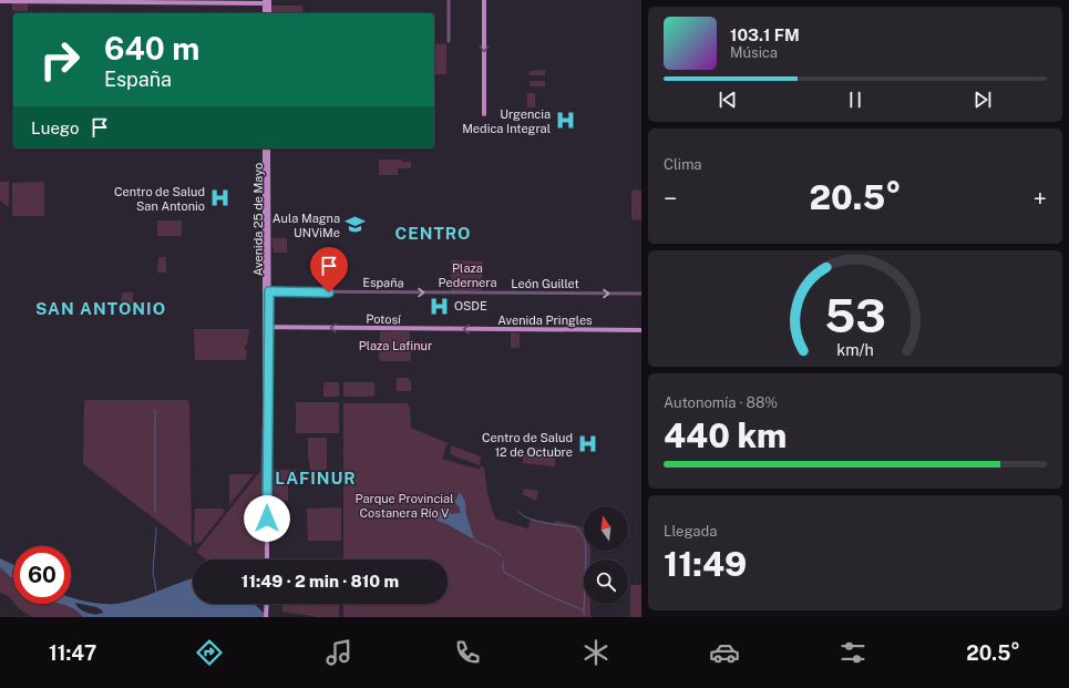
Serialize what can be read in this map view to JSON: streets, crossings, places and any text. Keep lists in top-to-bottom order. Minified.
{"streets":{"main road":["Avenida 25 de Mayo","Potosí","Avenida Pringles"],"street":["España","León Guillet"]},"crossings":[["Avenida 25 de Mayo","España"],["Avenida 25 de Mayo","Potosí"],["España","León Guillet"],["Potosí","Avenida Pringles"]],"one_way":["España","León Guillet","Potosí","Avenida Pringles"],"districts":["CENTRO","SAN ANTONIO","LAFINUR"],"parks":["Plaza Pedernera","Plaza Lafinur","Parque Provincial Costanera Río V"],"places":{"hospital":["Urgencia Medica Integral","Centro de Salud San Antonio","OSDE","Centro de Salud 12 de Octubre"],"school or university":["Aula Magna UNViMe"]},"north":"top","page":{"turn":["640 m","España"],"song":["103.1 FM","Música"],"then":"Luego","tile":["Clima",["Autonomía · 88%","440 km"],["Llegada","11:49"]],"heat":["−","20.5°","+"],"limit":"60","trip":"11:49 · 2 min · 810 m","tabs":["11:47","20.5°"],"gauge":["53","km/h"]}}
